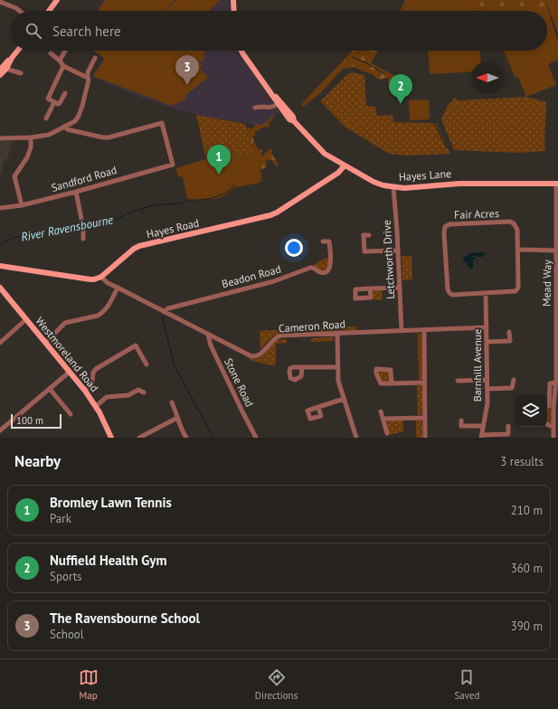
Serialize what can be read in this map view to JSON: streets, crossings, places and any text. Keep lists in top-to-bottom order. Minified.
{"streets":{"main road":["Hayes Lane","Hayes Road","Westmoreland Road"],"street":["Sandford Road","Fair Acres","Letchworth Drive","Beadon Road","Mead Way","Cameron Road","Barnhill Avenue","Stone Road"]},"crossings":[["Hayes Lane","Hayes Road"],["Hayes Lane","Letchworth Drive"],["Hayes Lane","Mead Way"],["Fair Acres","Barnhill Avenue"],["Hayes Road","Cameron Road"],["Letchworth Drive","Cameron Road"],["Beadon Road","Cameron Road"],["Cameron Road","Barnhill Avenue"],["Cameron Road","Stone Road"]],"water":["River Ravensbourne"],"scale_bar":"100 m","north":"left","page":{"search":"Search here","pins":["3","2","1"],"scale":"100 m","heading":["Nearby","3 results"],"list":[{"mark":"1","name":"Bromley Lawn Tennis","note":"Park","value":"210 m"},{"mark":"2","name":"Nuffield Health Gym","note":"Sports","value":"360 m"},{"mark":"3","name":"The Ravensbourne School","note":"School","value":"390 m"}],"nav":["Map","Directions","Saved"]}}
